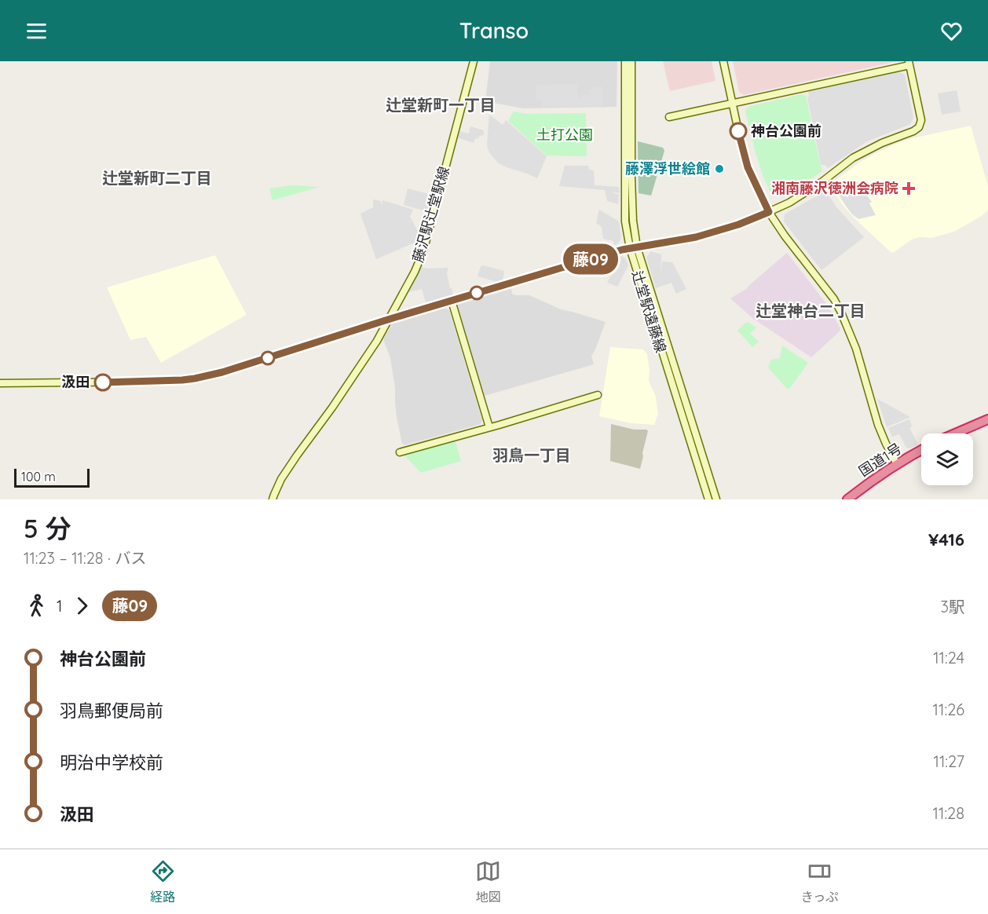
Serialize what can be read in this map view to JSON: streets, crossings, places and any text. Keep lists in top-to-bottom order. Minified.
{"streets":{"highway":["国道1号"],"street":["藤沢駅辻堂駅線","辻堂駅遠藤線"]},"districts":["辻堂新町一丁目","辻堂新町二丁目","辻堂神台二丁目","羽鳥一丁目"],"parks":["土打公園"],"places":{"other":["神台公園前","藤澤浮世絵館","汲田"],"health":["湘南藤沢徳洲会病院"]},"lines":["bus line 藤09"],"scale_bar":"100 m","page":{"header":"Transo","on_map":"藤09","scale":"100 m","heading":["5 分","11:23 – 11:28 · バス","¥416"],"legs":["1","藤09","3駅"],"list":[{"name":"神台公園前","value":"11:24"},{"name":"羽鳥郵便局前","value":"11:26"},{"name":"明治中学校前","value":"11:27"},{"name":"汲田","value":"11:28"}],"tabs":["経路","地図","きっぷ"]}}
